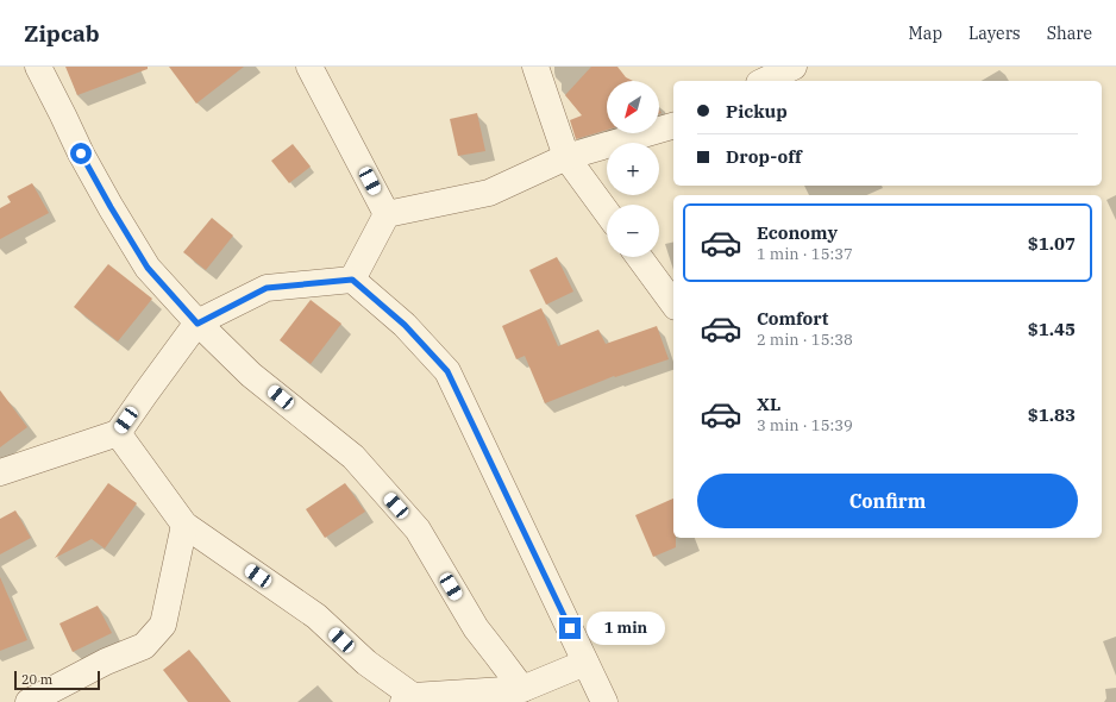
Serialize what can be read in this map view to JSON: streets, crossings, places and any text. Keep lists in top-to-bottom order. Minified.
{"scale_bar":"20 m","north":"bottom left","page":{"header":"Zipcab","nav":["Map","Layers","Share"],"map_buttons":["+","−"],"banner":["Pickup","Drop-off"],"list":[{"name":"Economy","note":"1 min · 15:37","value":"$1.07"},{"name":"Comfort","note":"2 min · 15:38","value":"$1.45"},{"name":"XL","note":"3 min · 15:39","value":"$1.83"}],"buttons":"Confirm","bubble":"1 min","scale":"20 m"}}
